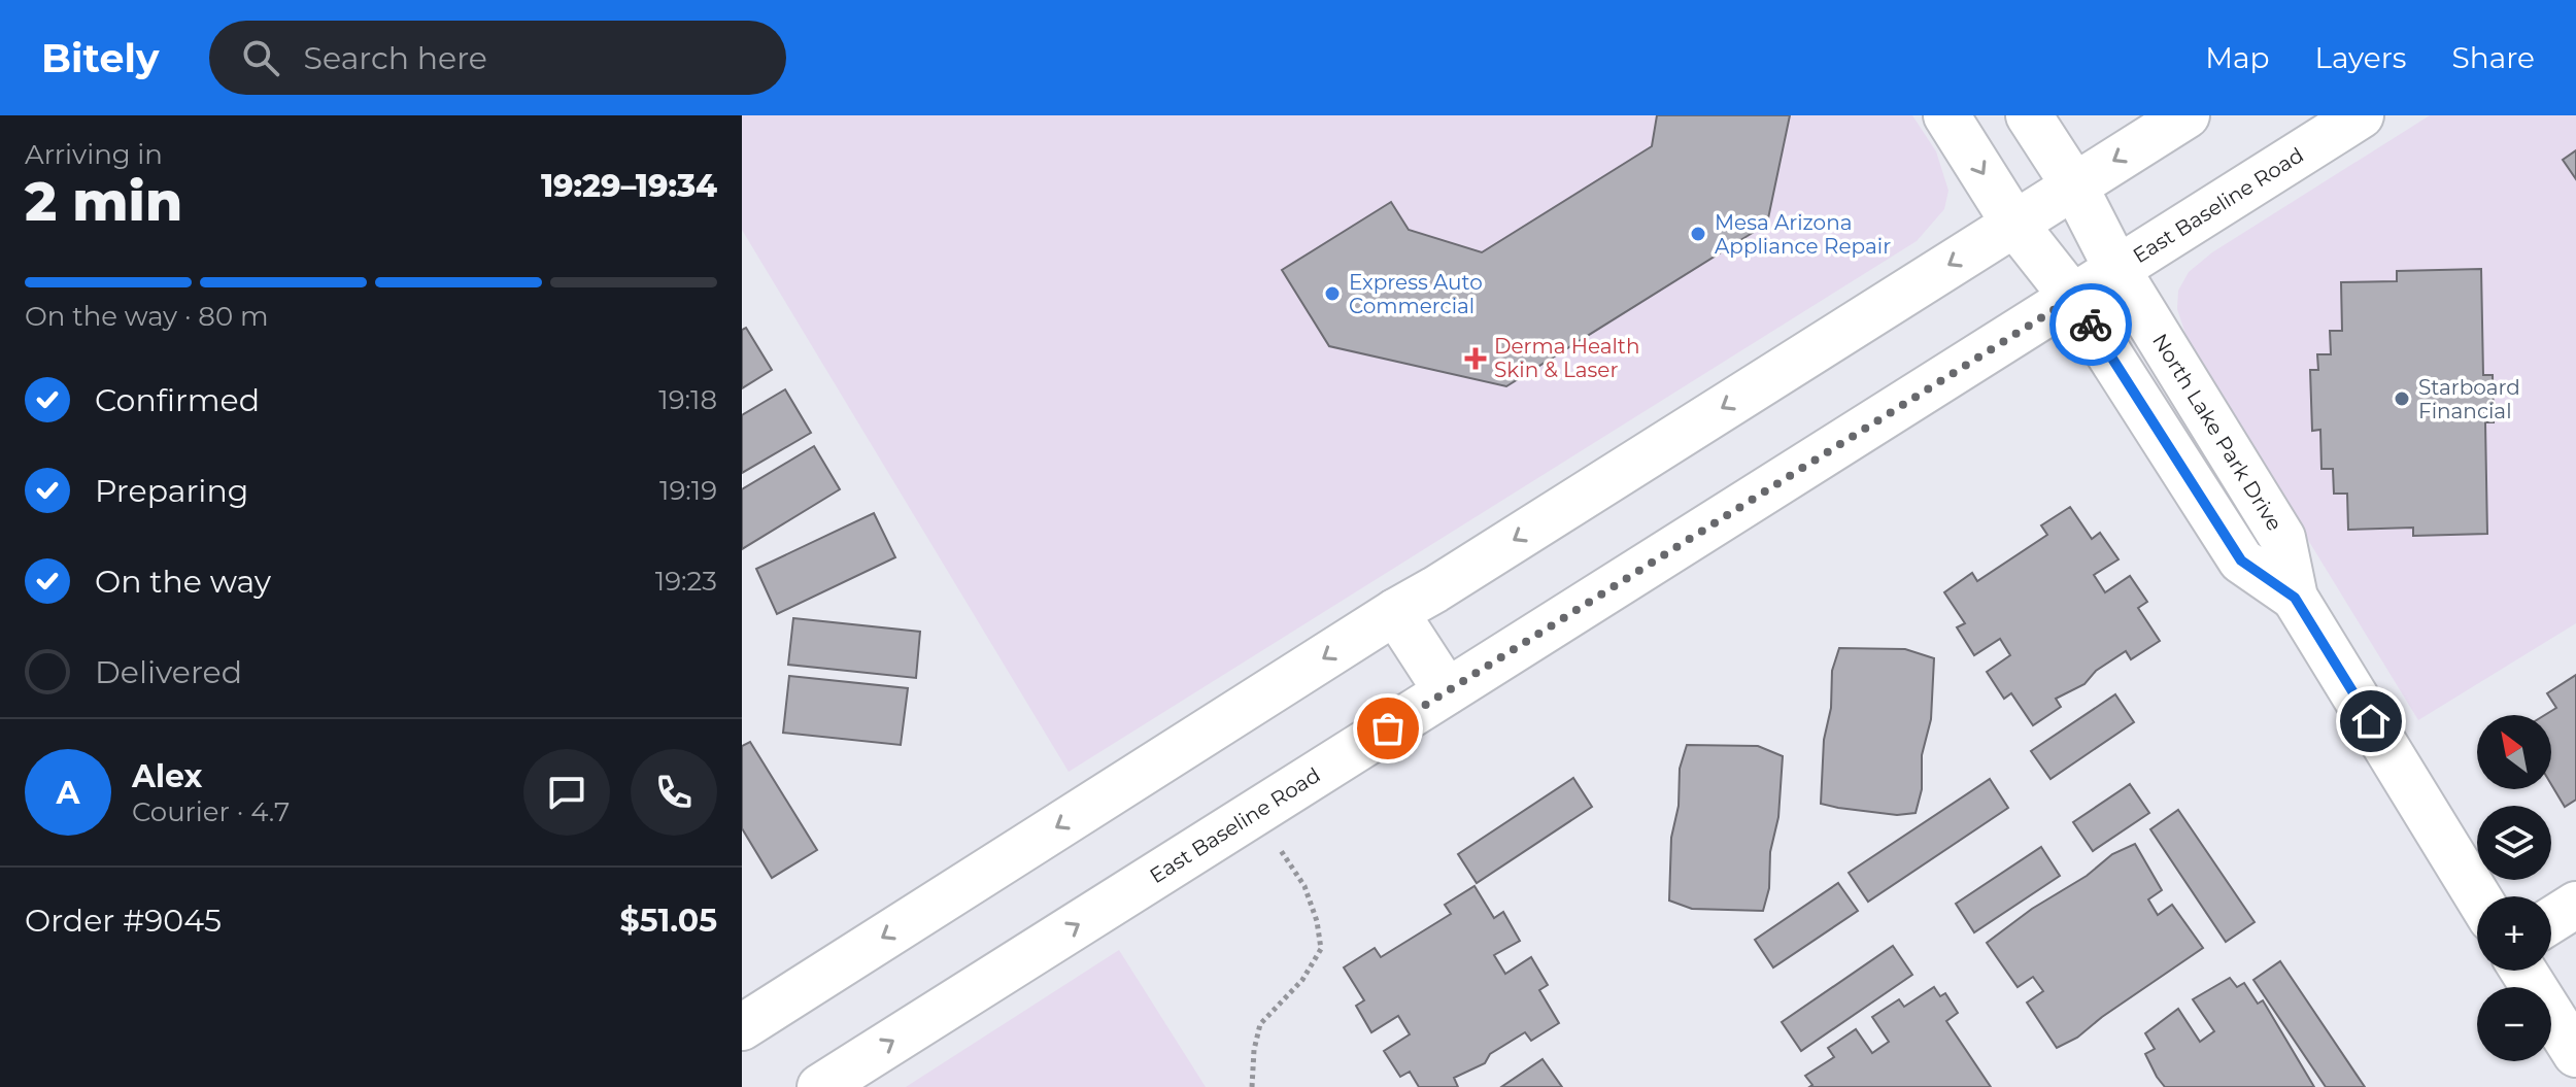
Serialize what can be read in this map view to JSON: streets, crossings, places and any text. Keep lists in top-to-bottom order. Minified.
{"streets":{"main road":["East Baseline Road","North Lake Park Drive"]},"crossings":[["East Baseline Road","North Lake Park Drive"]],"places":{"other":["Mesa Arizona Appliance Repair","Express Auto Commercial","Starboard Financial"],"health":["Derma Health Skin & Laser"]},"north":"top left","page":{"header":"Bitely","search":"Search here","nav":["Map","Layers","Share"],"heading":["2 min","Arriving in","19:29–19:34"],"panel":["Alex","Courier · 4.7","Order #9045","$51.05"],"bar":"On the way · 80 m","list":[["Confirmed","19:18"],["Preparing","19:19"],["On the way","19:23"],"Delivered"],"map_buttons":["+","−"],"round":"A"}}
